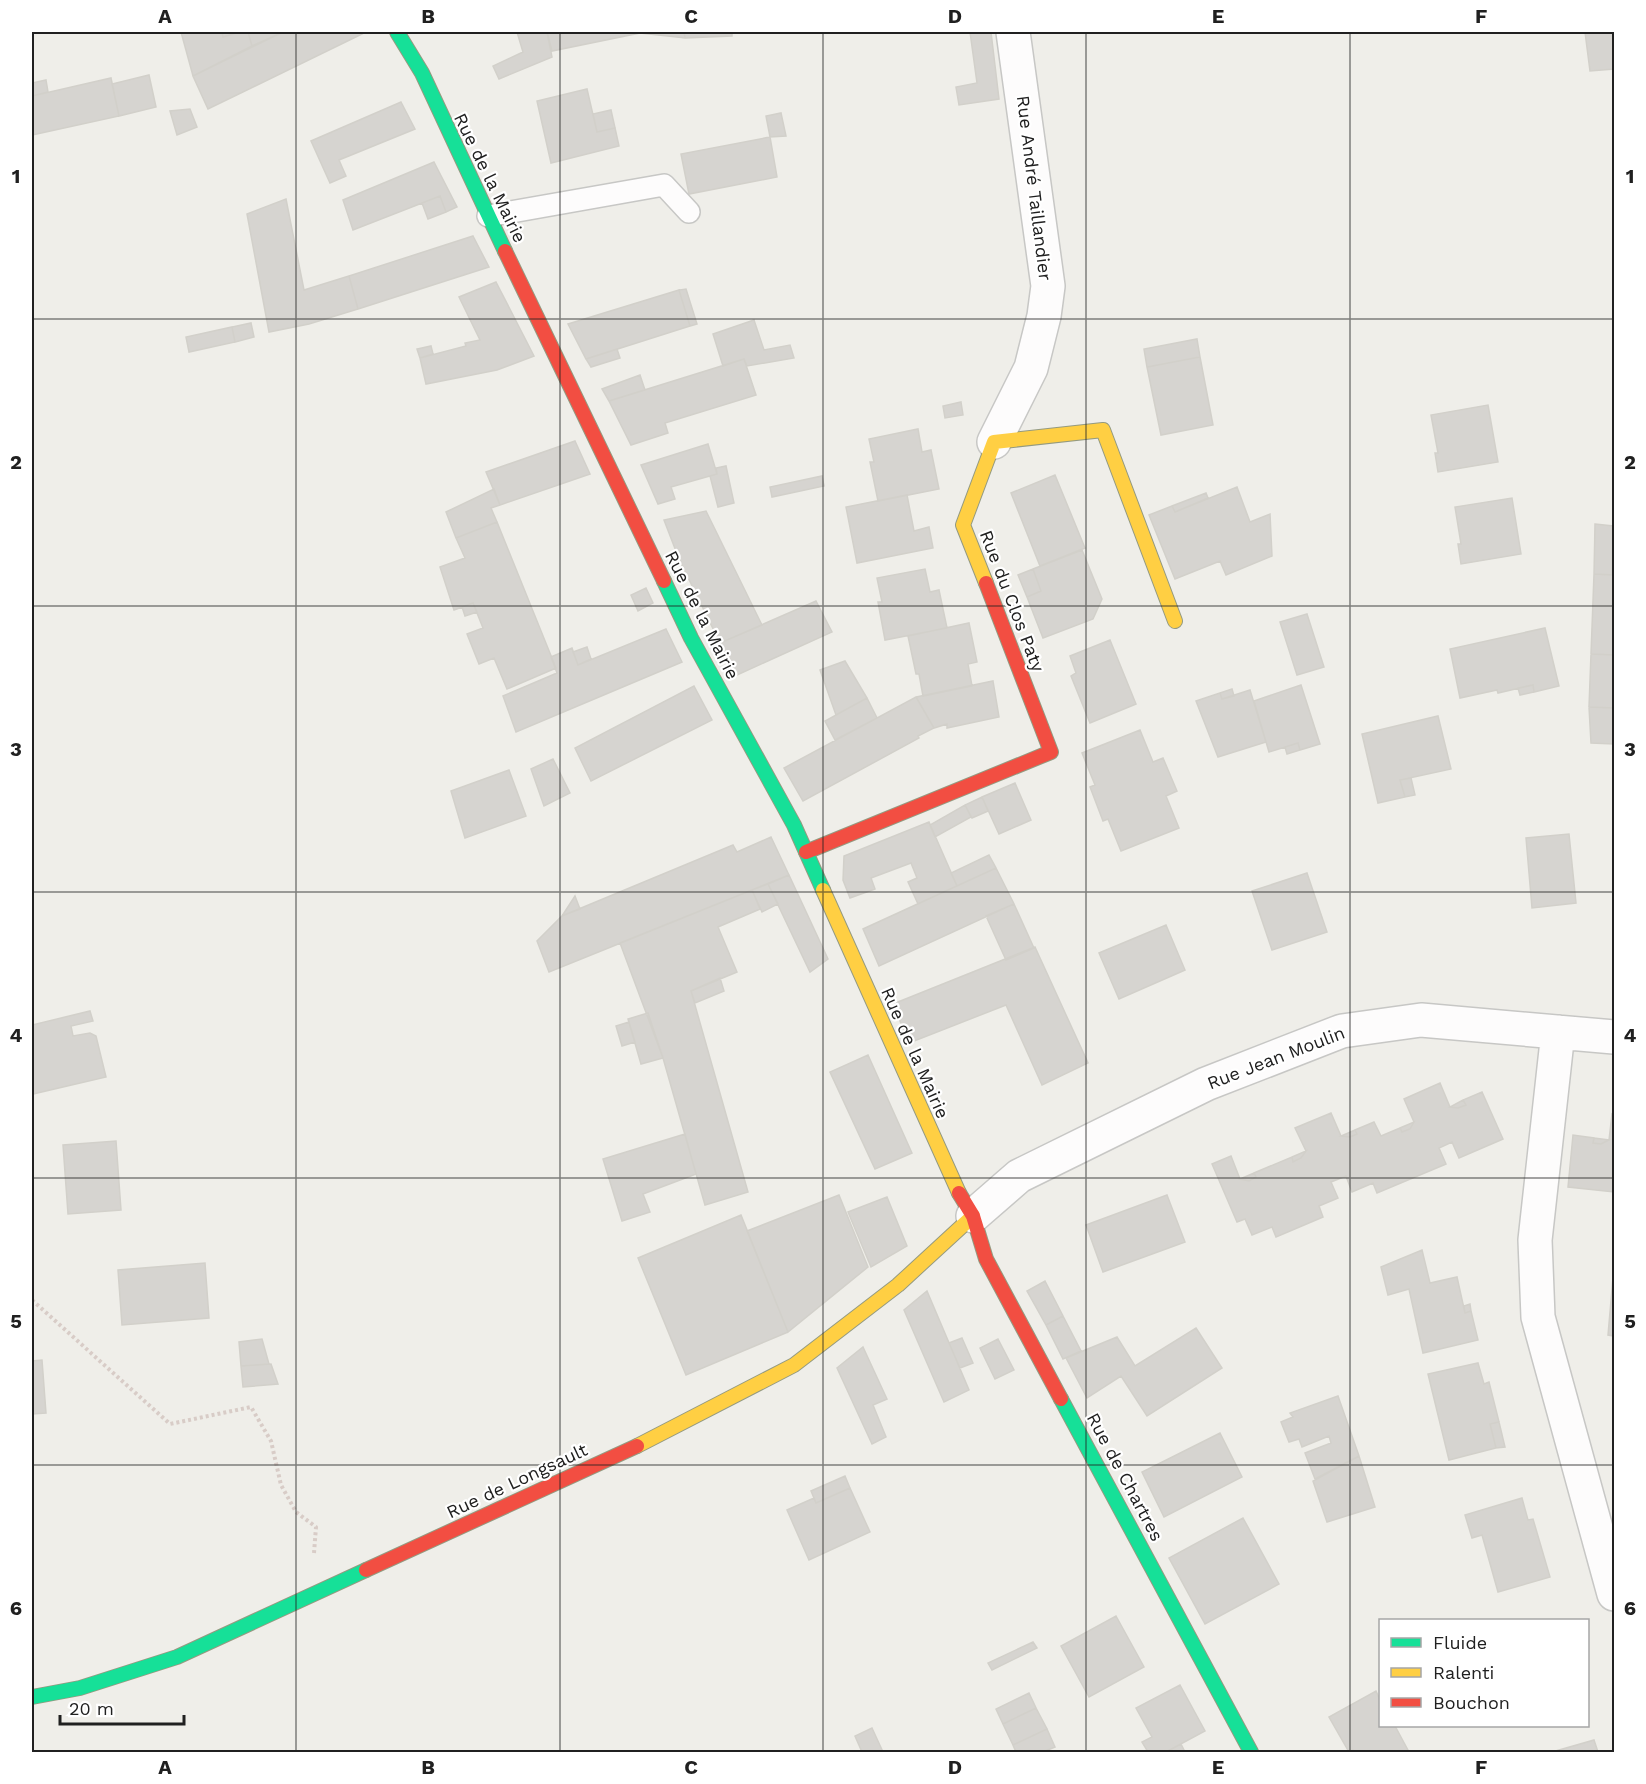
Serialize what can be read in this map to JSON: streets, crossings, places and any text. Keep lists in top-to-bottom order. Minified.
{"streets":{"street":["Rue de la Mairie","Rue André Taillandier","Rue du Clos Paty","Rue Jean Moulin","Rue de Chartres","Rue de Longsault"]},"crossings":[["Rue de la Mairie","Rue du Clos Paty"],["Rue de la Mairie","Rue Jean Moulin"],["Rue de la Mairie","Rue de Chartres"],["Rue de la Mairie","Rue de Longsault"],["Rue André Taillandier","Rue du Clos Paty"],["Rue Jean Moulin","Rue de Chartres"],["Rue Jean Moulin","Rue de Longsault"],["Rue de Chartres","Rue de Longsault"]],"legend":["Fluide","Ralenti","Bouchon"],"scale_bar":"20 m","grid":{"columns":["A","B","C","D","E","F"],"rows":["1","2","3","4","5","6"]}}
